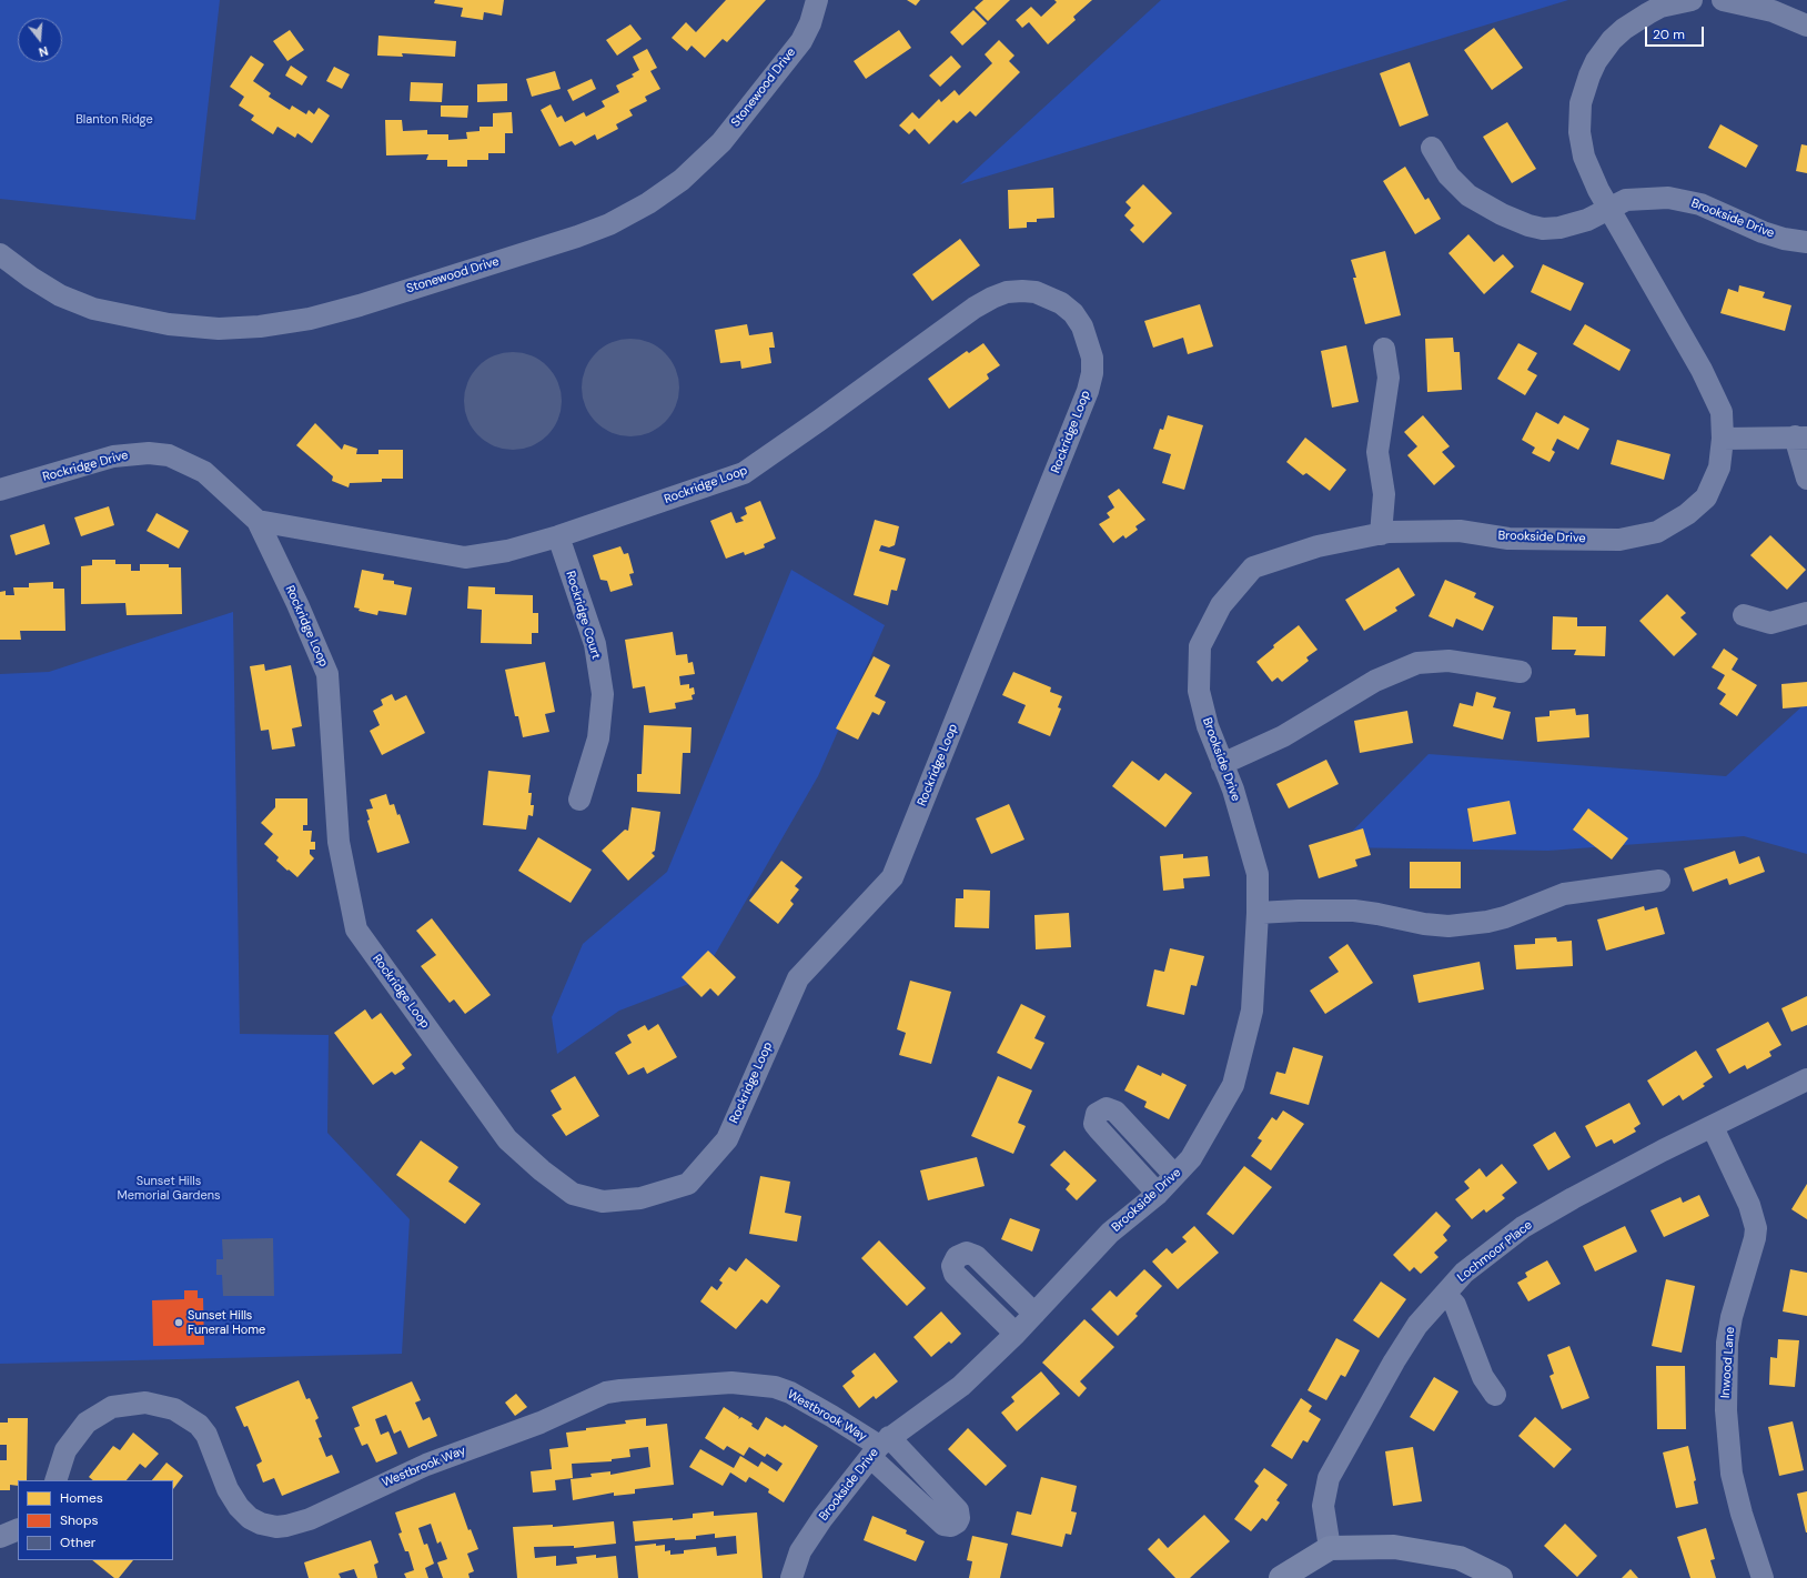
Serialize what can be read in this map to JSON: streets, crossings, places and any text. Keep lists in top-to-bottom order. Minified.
{"streets":{"street":["Stonewood Drive","Brookside Drive","Rockridge Loop","Rockridge Drive","Rockridge Court","Lochmoor Place","Inwood Lane","Westbrook Way"]},"crossings":[["Brookside Drive","Westbrook Way"],["Rockridge Loop","Rockridge Drive"],["Rockridge Loop","Rockridge Court"],["Lochmoor Place","Inwood Lane"]],"parks":["Blanton Ridge","Sunset Hills Memorial Gardens"],"places":["Sunset Hills Funeral Home"],"legend":["Homes","Shops","Other"],"scale_bar":"20 m","north":"bottom"}
